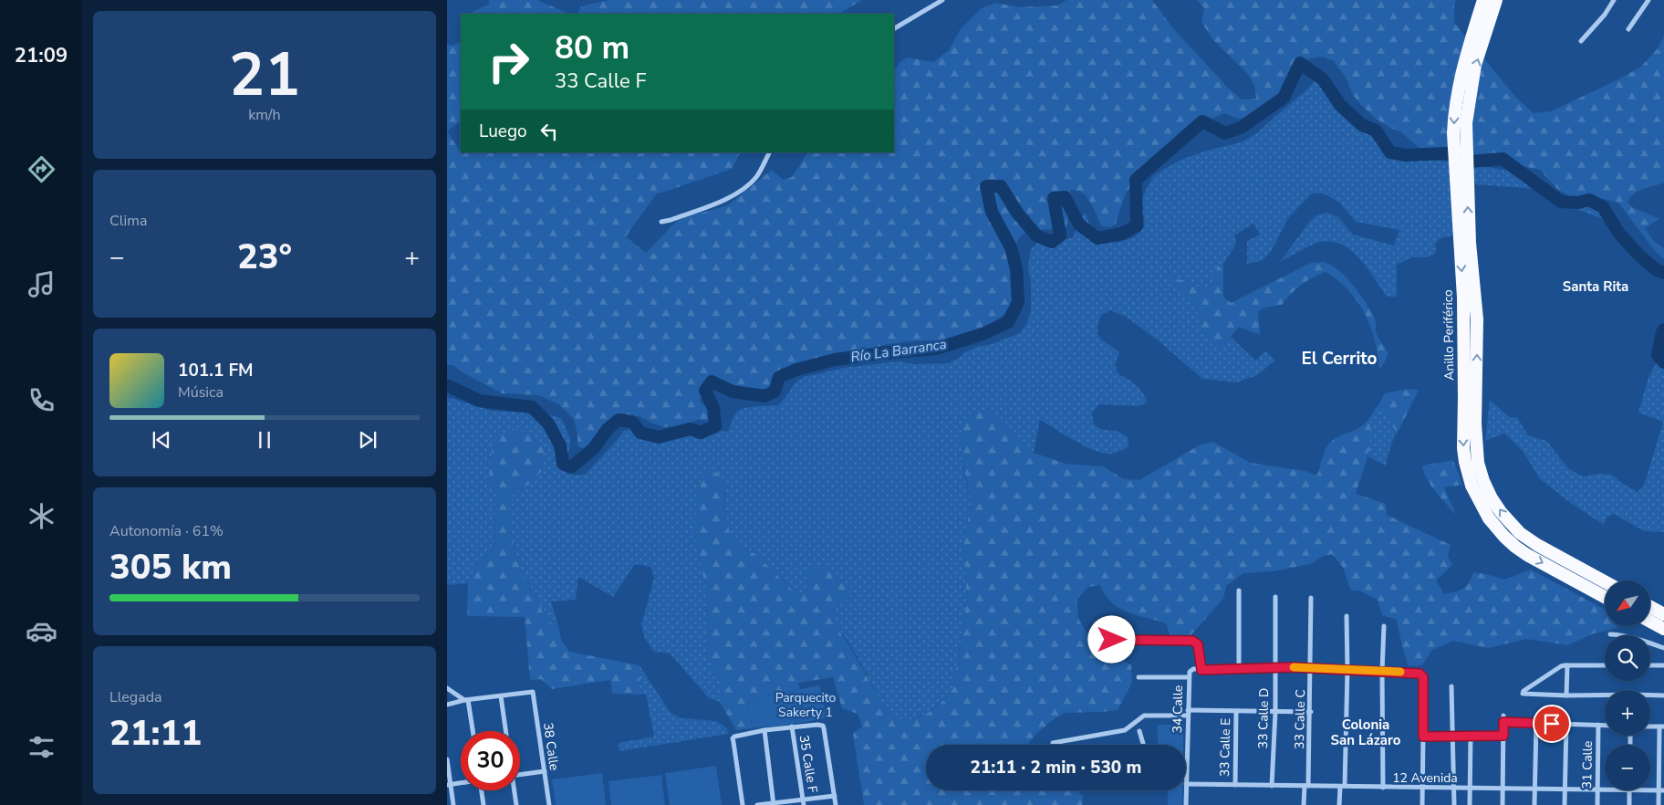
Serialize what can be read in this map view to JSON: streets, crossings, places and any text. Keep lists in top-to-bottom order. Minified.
{"streets":{"highway":["Anillo Periférico"],"street":["34 Calle","33 Calle D","33 Calle C","38 Calle","33 Calle E","35 Calle F","31 Calle","12 Avenida"]},"crossings":[["33 Calle D","12 Avenida"],["33 Calle C","12 Avenida"],["33 Calle E","12 Avenida"],["31 Calle","12 Avenida"]],"districts":["Santa Rita","El Cerrito","Colonia San Lázaro"],"water":["Río La Barranca"],"parks":["Parquecito Sakerty 1"],"north":"bottom left","page":{"tabs":"21:09","tile":[["21","km/h"],"Clima",["Autonomía · 61%","305 km"],["Llegada","21:11"]],"turn":["80 m","33 Calle F"],"then":"Luego","heat":["−","23°","+"],"song":["101.1 FM","Música"],"map_buttons":["+","−"],"limit":"30","trip":"21:11 · 2 min · 530 m"}}
